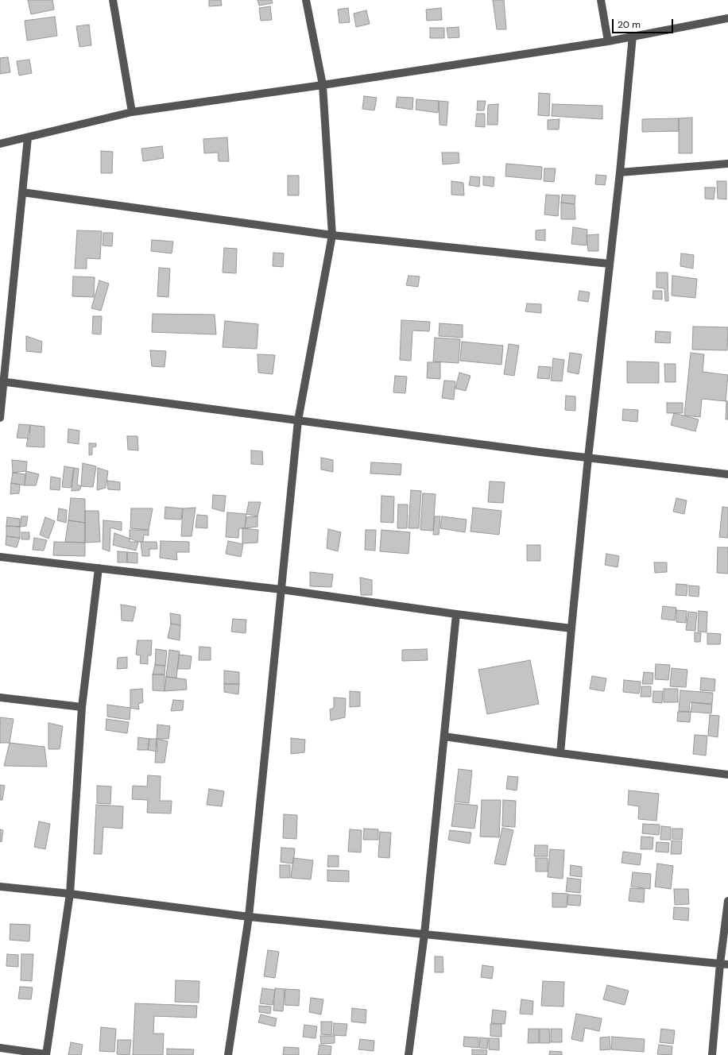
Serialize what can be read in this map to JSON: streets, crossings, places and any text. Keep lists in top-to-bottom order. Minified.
{"scale_bar":"20 m"}
